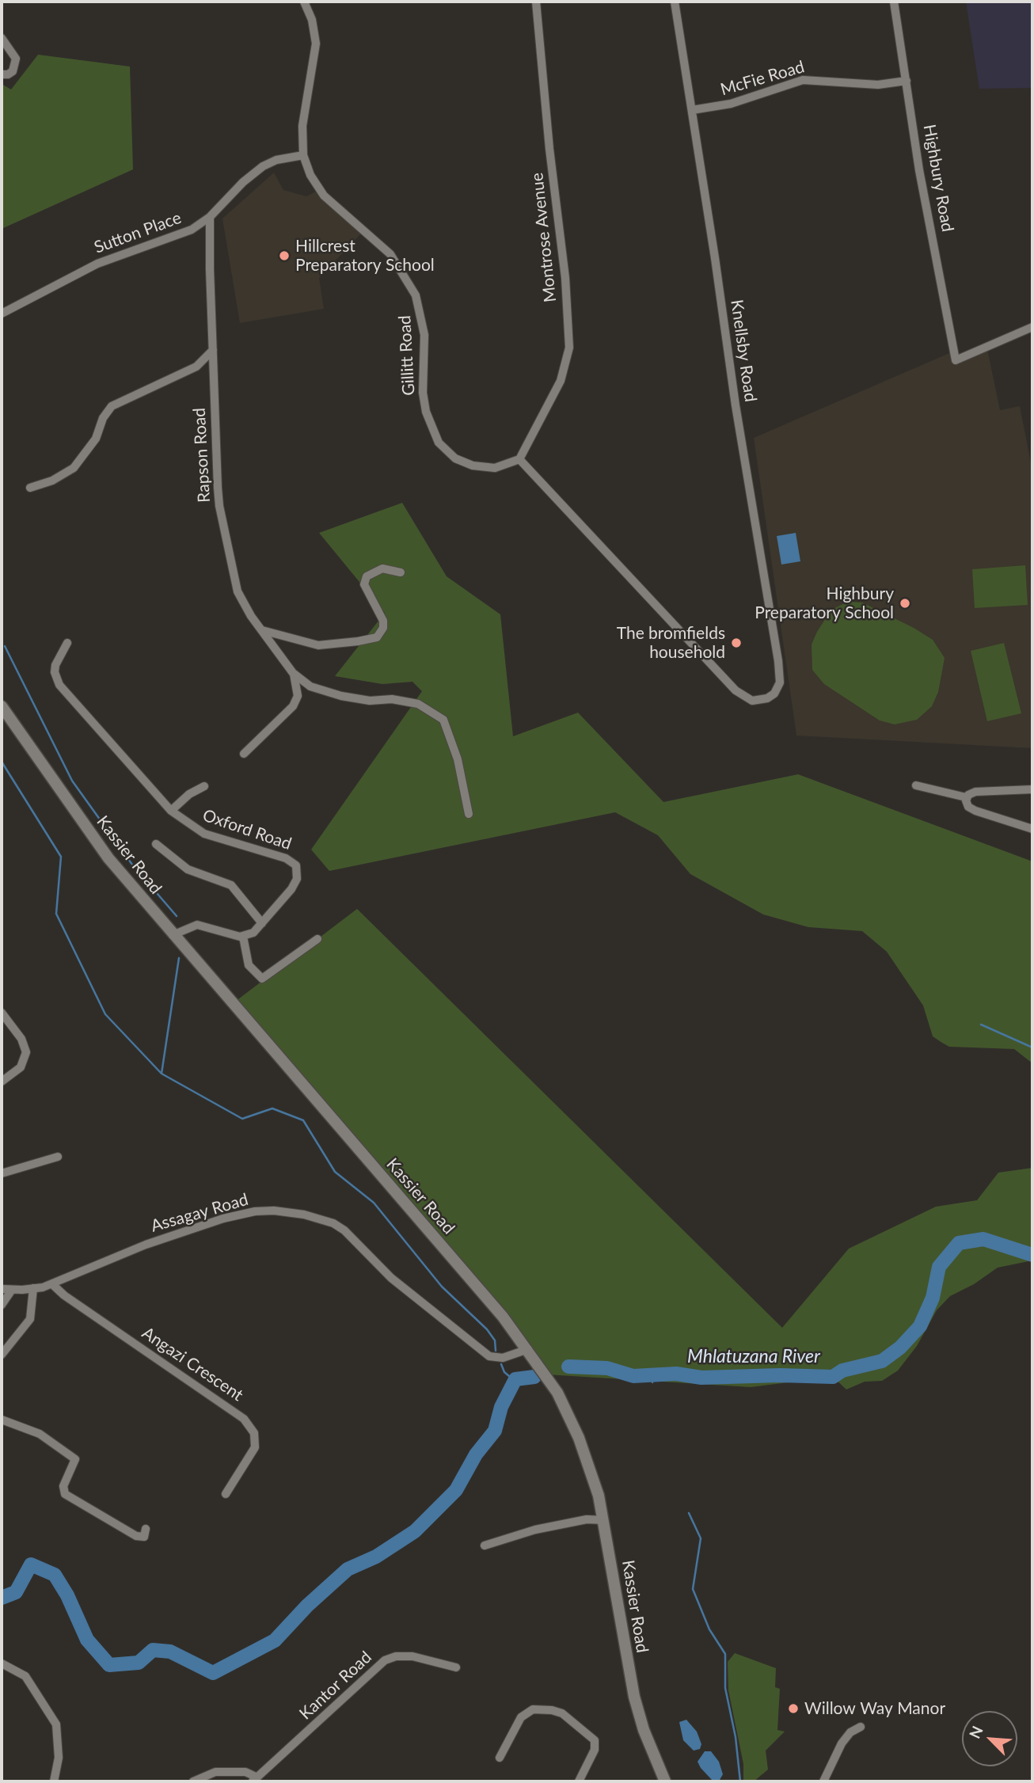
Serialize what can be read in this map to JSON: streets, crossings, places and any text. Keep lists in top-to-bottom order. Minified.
{"streets":{"main road":["Kassier Road"],"street":["McFie Road","Highbury Road","Sutton Place","Montrose Avenue","Knellsby Road","Gillitt Road","Rapson Road","Oxford Road","Assagay Road","Angazi Crescent","Kantor Road"]},"crossings":[["McFie Road","Highbury Road"],["McFie Road","Knellsby Road"],["Sutton Place","Gillitt Road"],["Sutton Place","Rapson Road"],["Montrose Avenue","Knellsby Road"],["Montrose Avenue","Gillitt Road"],["Knellsby Road","Gillitt Road"],["Kassier Road","Assagay Road"],["Assagay Road","Angazi Crescent"]],"water":["Mhlatuzana River"],"places":["Hillcrest Preparatory School","Highbury Preparatory School","The bromfields household","Willow Way Manor"],"north":"top left"}
